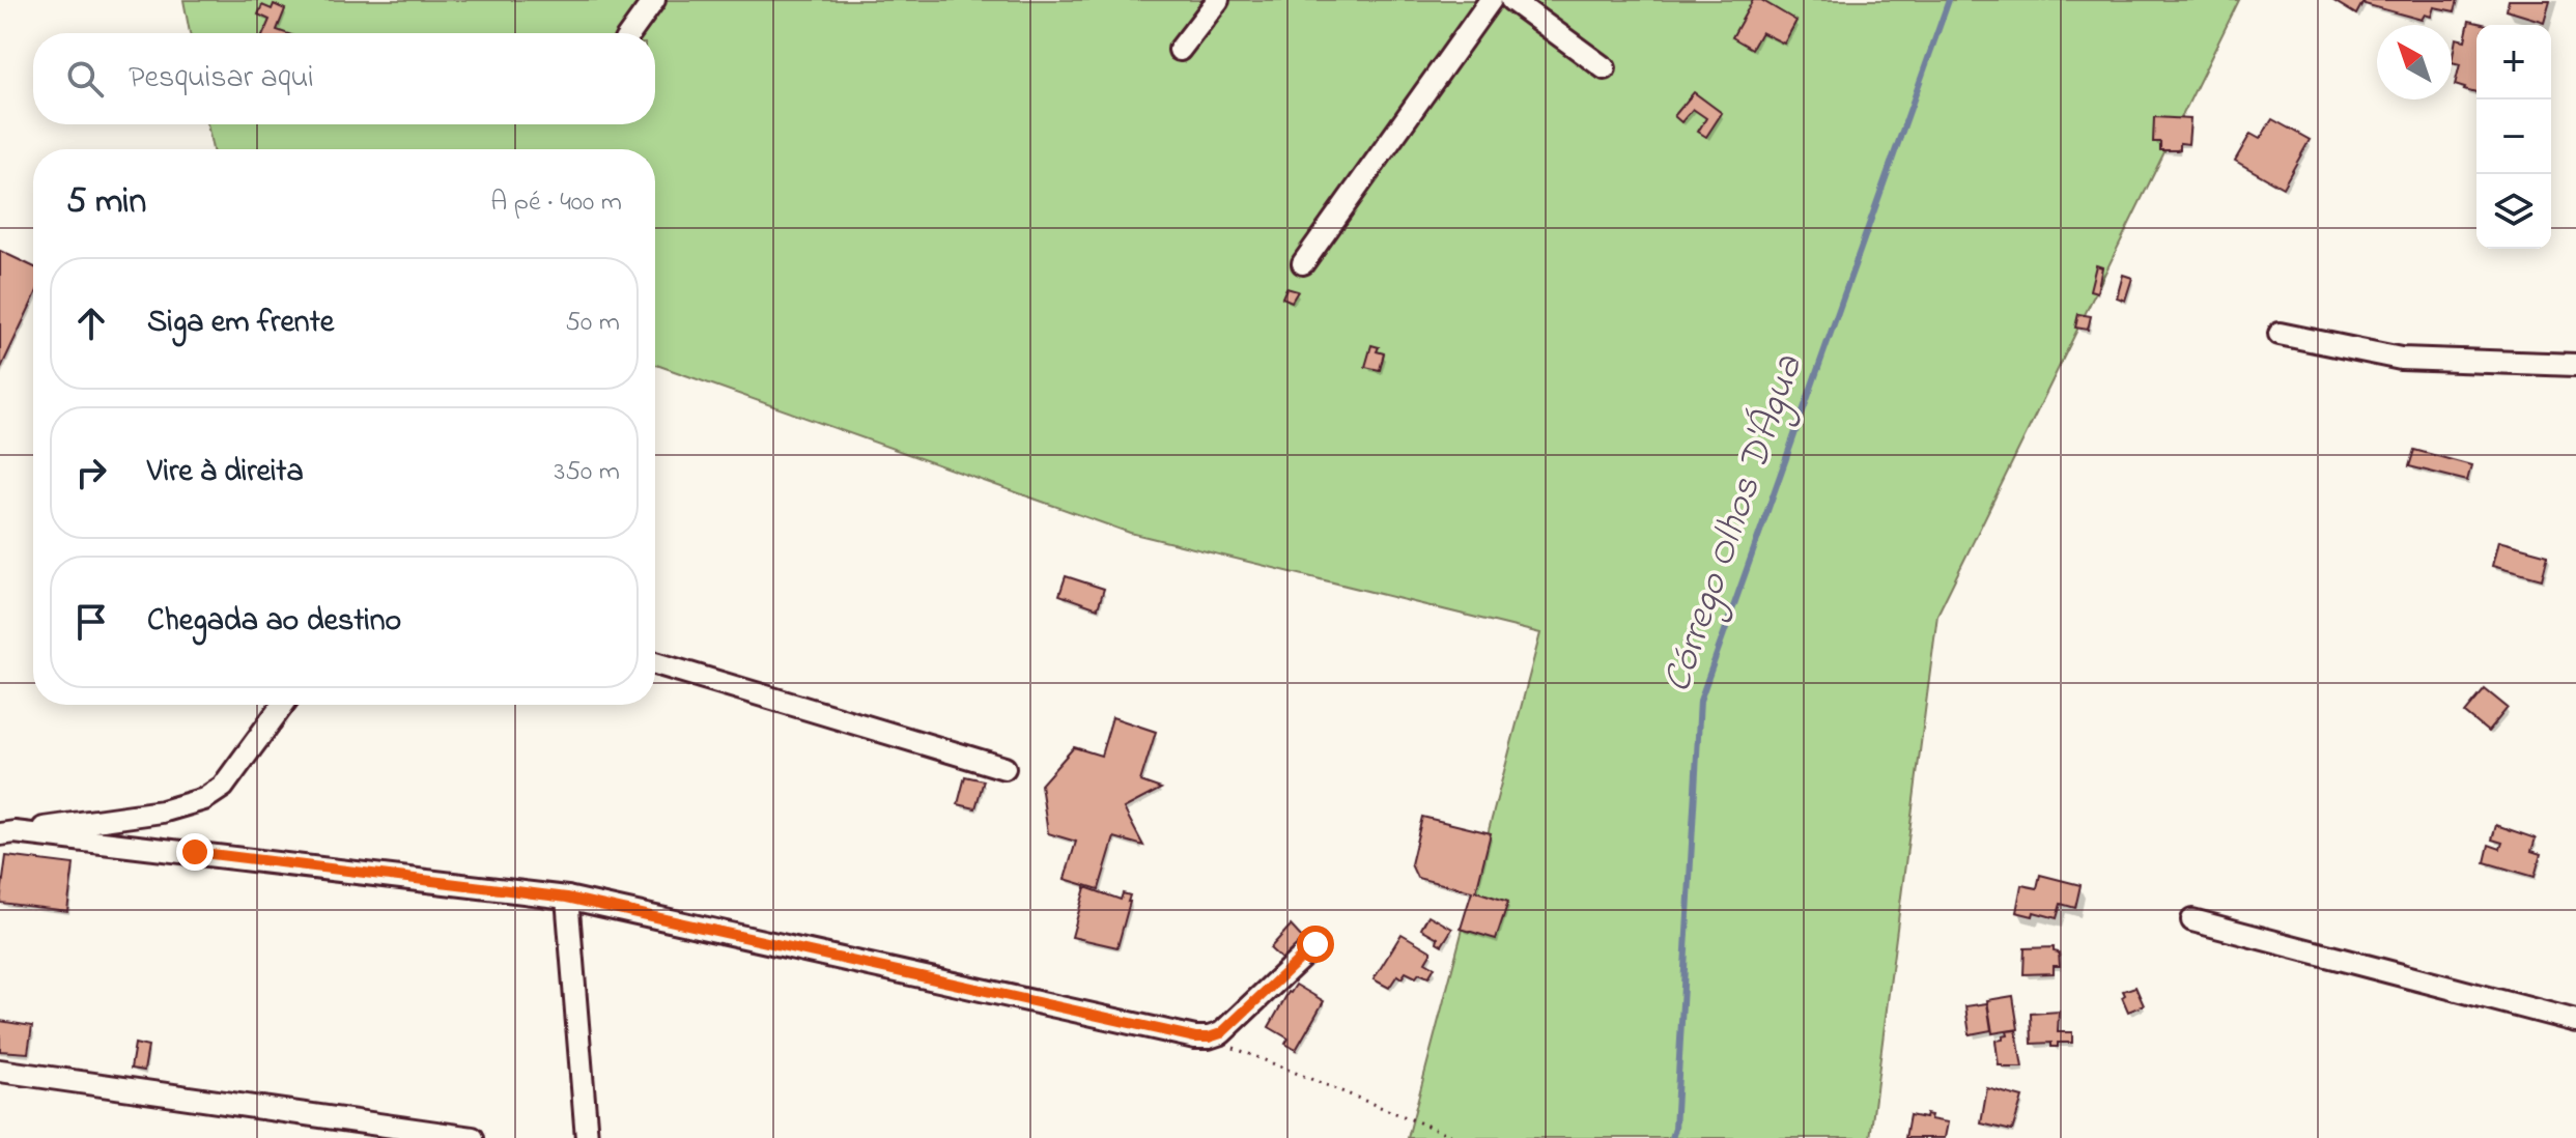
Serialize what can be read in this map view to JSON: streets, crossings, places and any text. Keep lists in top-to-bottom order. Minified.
{"water":["Córrego Olhos D'Água"],"north":"top left","page":{"map_buttons":["+","−"],"search":"Pesquisar aqui","heading":["5 min","A pé · 400 m"],"list":[["Siga em frente","50 m"],["Vire à direita","350 m"],"Chegada ao destino"]}}
